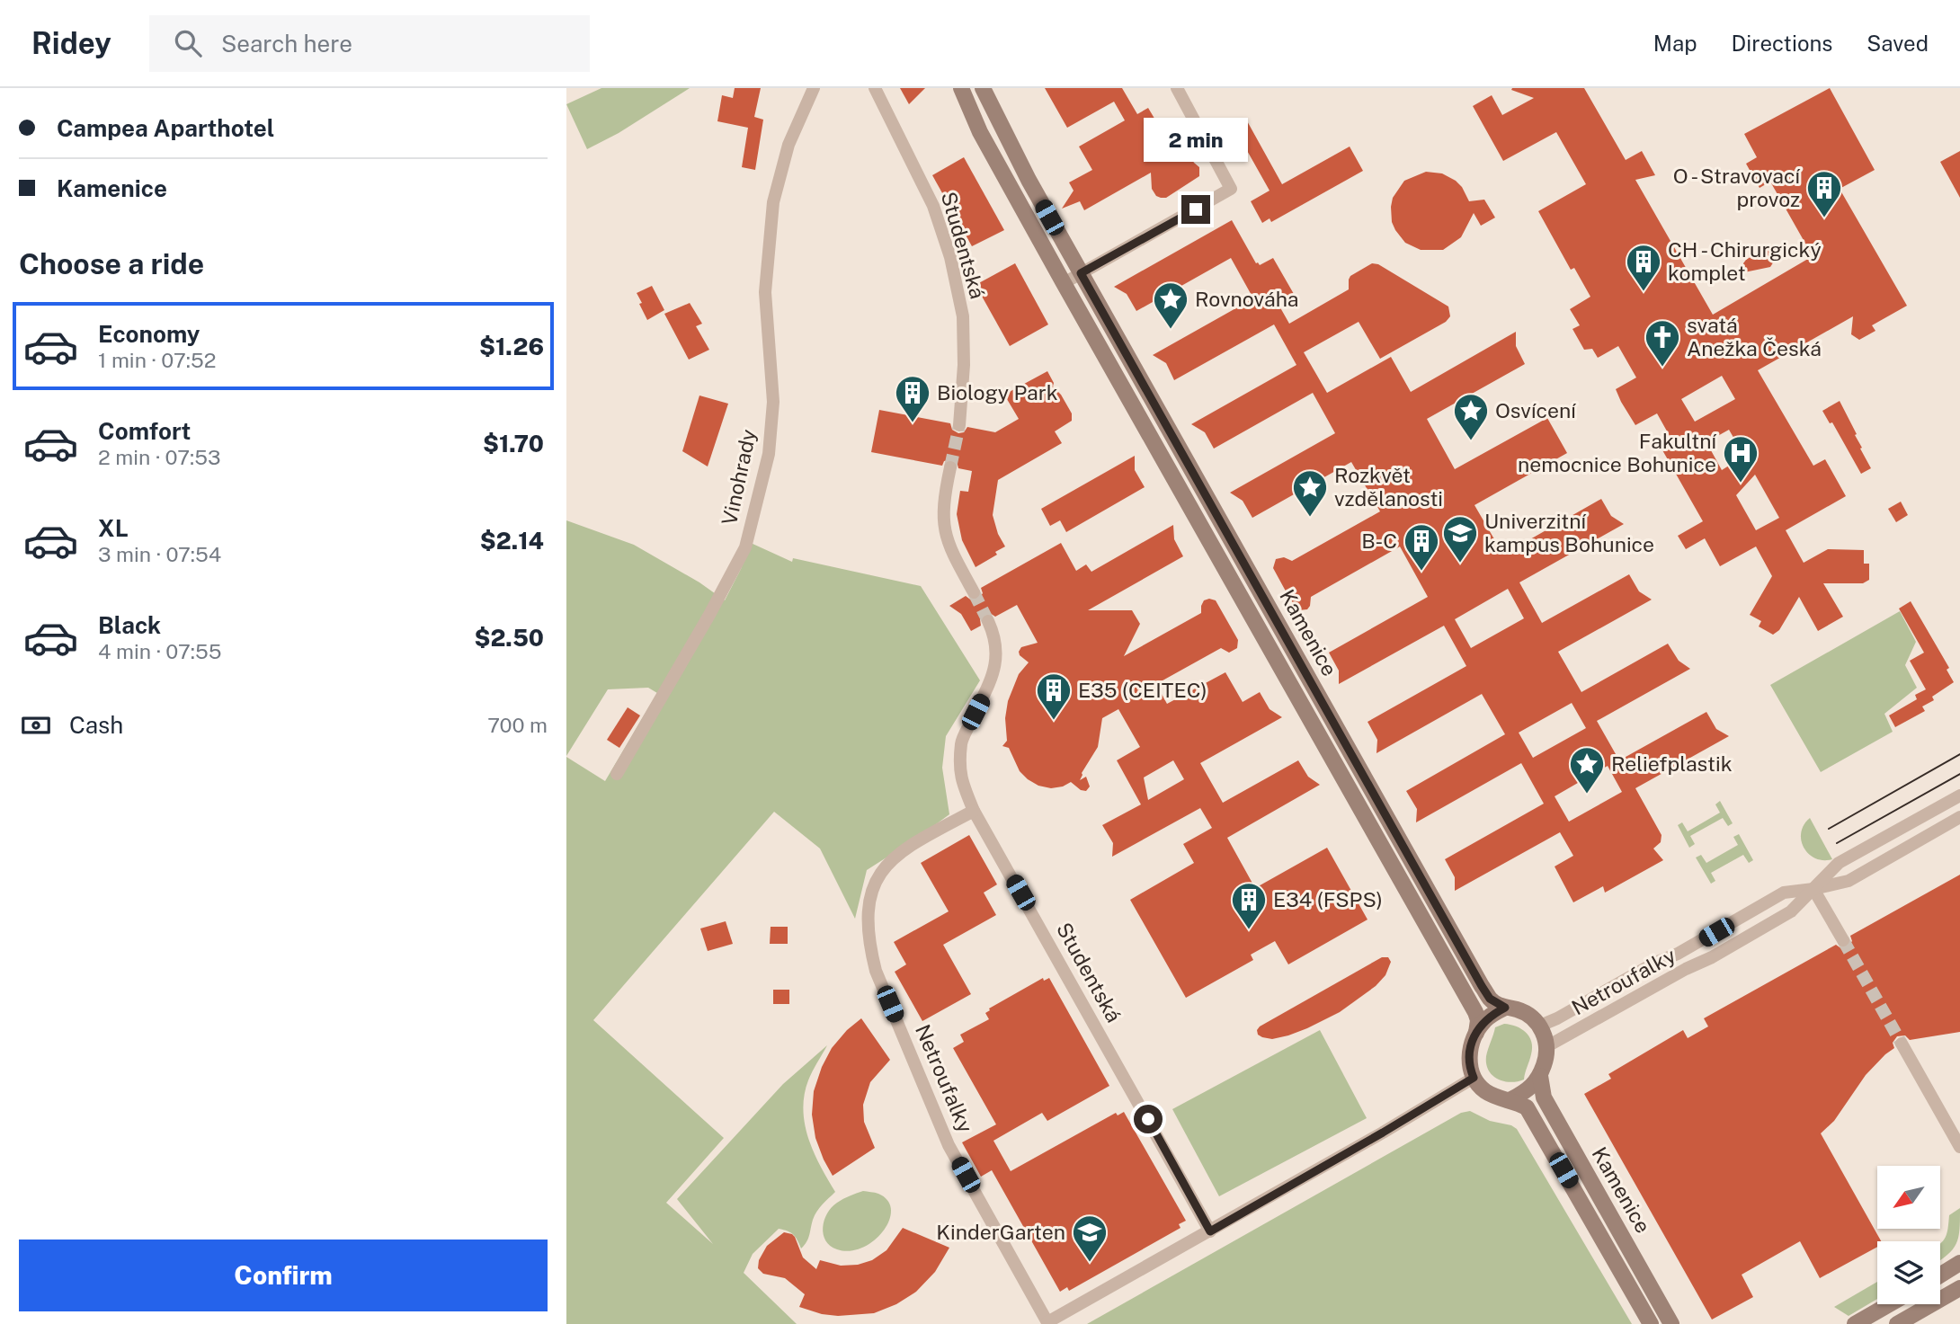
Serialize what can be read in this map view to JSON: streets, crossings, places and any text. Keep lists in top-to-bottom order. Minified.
{"streets":{"street":["Studentská","Vinohrady","Kamenice","Netroufalky"]},"crossings":[["Studentská","Netroufalky"],["Kamenice","Netroufalky"]],"places":{"building":["O - Stravovací provoz","CH - Chirurgický komplet","Biology Park","B-C","E35 (CEITEC)","E34 (FSPS)"],"place":["Rovnováha","Osvícení","Rozkvět vzdělanosti","Reliefplastik"],"church":["svatá Anežka Česká"],"hospital":["Fakultní nemocnice Bohunice"],"school or university":["Univerzitní kampus Bohunice","KinderGarten"]},"north":"bottom left","page":{"header":"Ridey","search":"Search here","nav":["Map","Directions","Saved"],"banner":["Campea Aparthotel","Kamenice"],"bubble":"2 min","heading":"Choose a ride","list":[{"name":"Economy","note":"1 min · 07:52","value":"$1.26"},{"name":"Comfort","note":"2 min · 07:53","value":"$1.70"},{"name":"XL","note":"3 min · 07:54","value":"$2.14"},{"name":"Black","note":"4 min · 07:55","value":"$2.50"}],"pay":["Cash","700 m"],"buttons":"Confirm"}}
